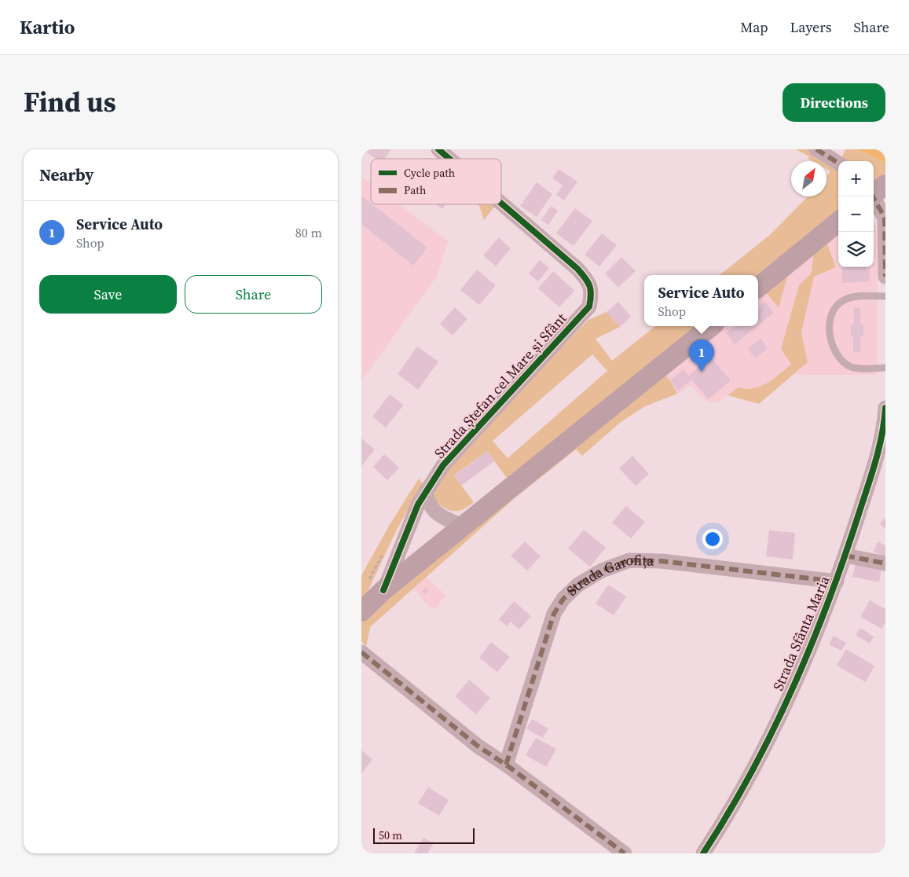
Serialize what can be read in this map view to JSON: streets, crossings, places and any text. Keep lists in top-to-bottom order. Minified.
{"streets":{"main road":["Strada Ștefan cel Mare și Sfânt"],"street":["Strada Garofița","Strada Sfânta Maria"]},"crossings":[["Strada Garofița","Strada Sfânta Maria"]],"legend":["Cycle path","Path"],"scale_bar":"50 m","north":"top right","page":{"header":"Kartio","nav":["Map","Layers","Share"],"title":"Find us","buttons":["Directions",["Save","Share"]],"heading":"Nearby","map_buttons":["+","−"],"list":[{"mark":"1","name":"Service Auto","note":"Shop","value":"80 m"}],"popup":["Service Auto","Shop"],"pins":"1","scale":"50 m"}}
